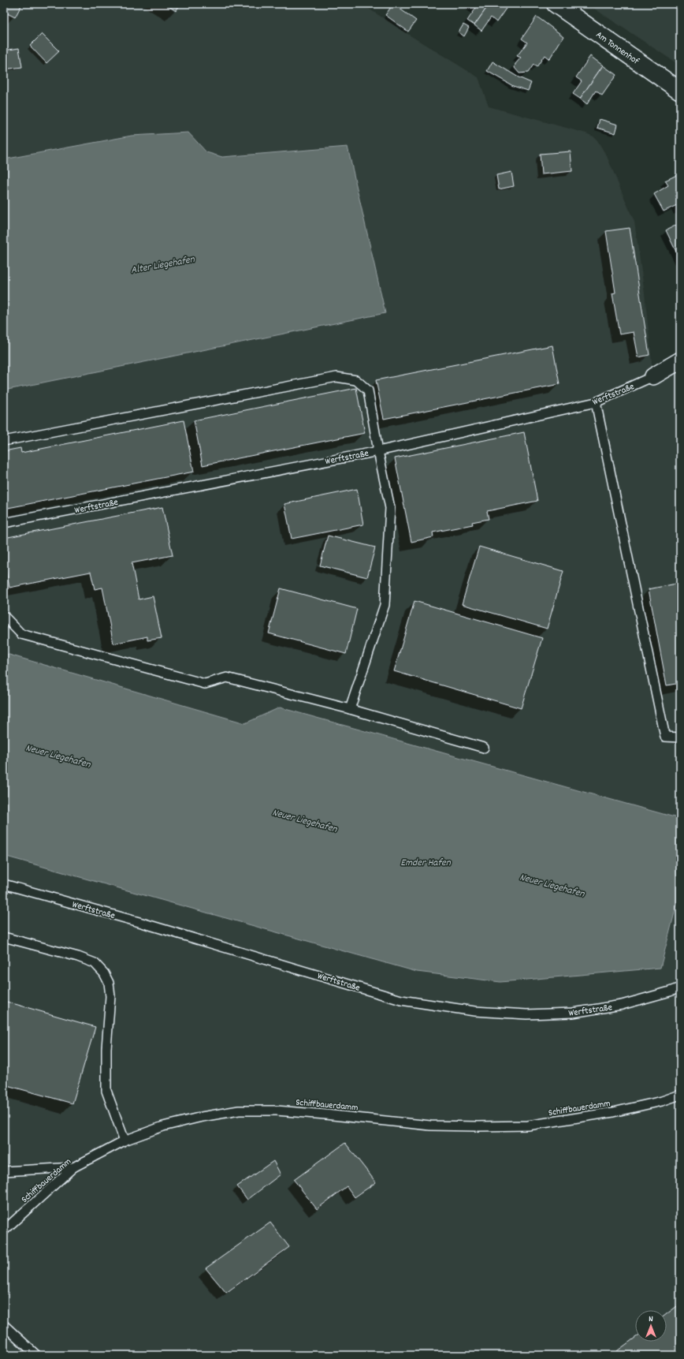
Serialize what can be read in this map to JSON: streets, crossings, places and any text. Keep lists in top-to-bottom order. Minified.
{"streets":{"main road":["Am Tonnenhof"],"street":["Werftstraße"],"lane":["Schiffbauerdamm"]},"water":["Alter Liegehafen","Neuer Liegehafen","Emder Hafen"],"north":"top"}
